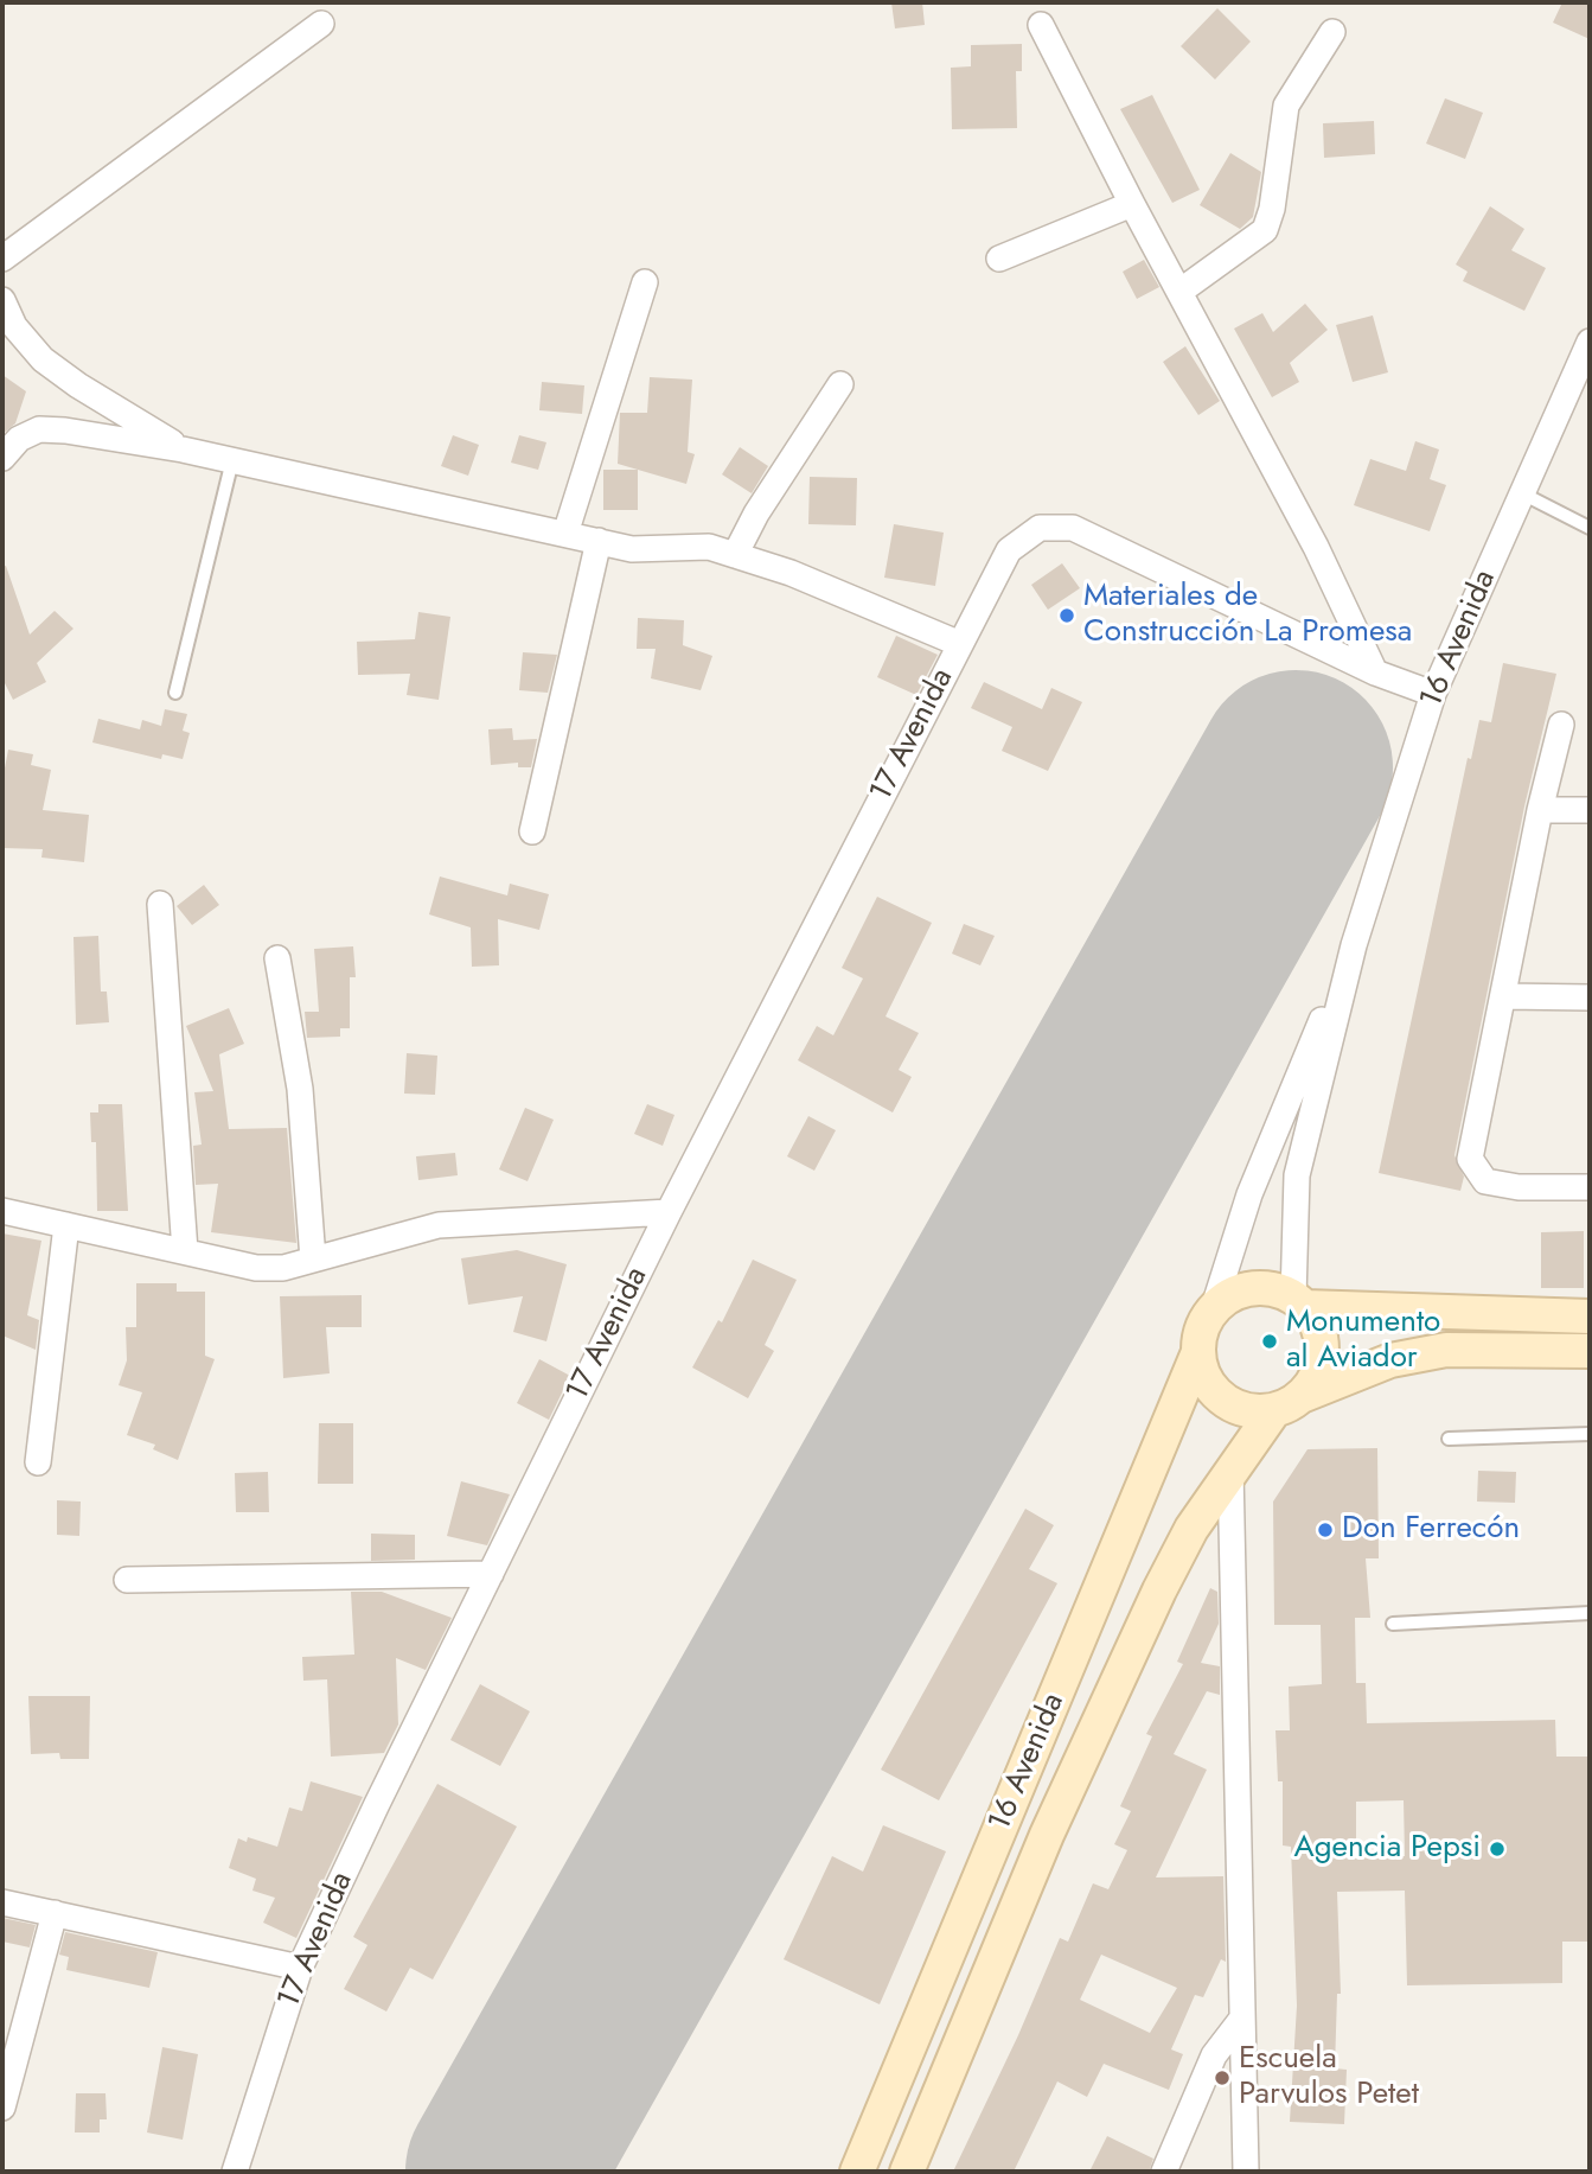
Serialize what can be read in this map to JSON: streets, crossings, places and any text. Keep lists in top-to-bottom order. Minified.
{"streets":{"street":["16 Avenida","17 Avenida"]},"places":["Materiales de Construcción La Promesa","Monumento al Aviador","Don Ferrecón","Agencia Pepsi","Escuela Parvulos Petet"]}
